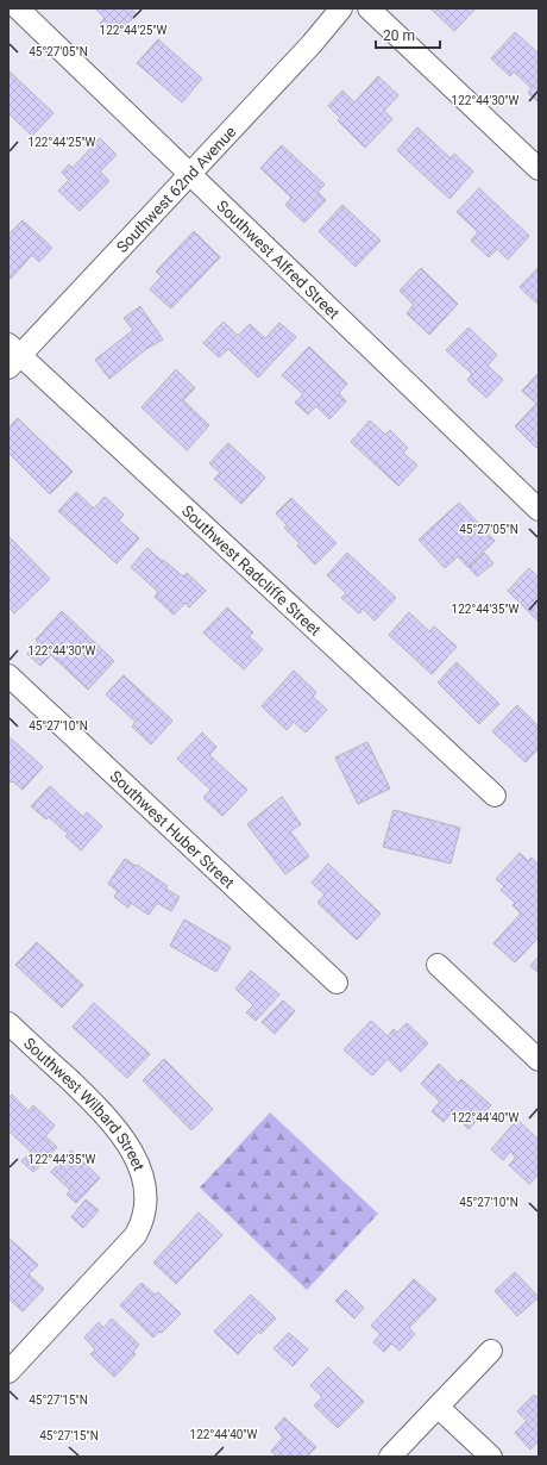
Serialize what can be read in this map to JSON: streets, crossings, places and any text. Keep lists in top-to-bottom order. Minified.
{"streets":{"street":["Southwest 62nd Avenue","Southwest Alfred Street","Southwest Radcliffe Street","Southwest Huber Street","Southwest Wilbard Street"]},"crossings":[["Southwest 62nd Avenue","Southwest Alfred Street"],["Southwest 62nd Avenue","Southwest Radcliffe Street"]],"scale_bar":"20 m","coordinates":["122°44'25\"W","45°27'05\"N","122°44'30\"W","122°44'35\"W","45°27'10\"N","122°44'40\"W","45°27'15\"N"]}
